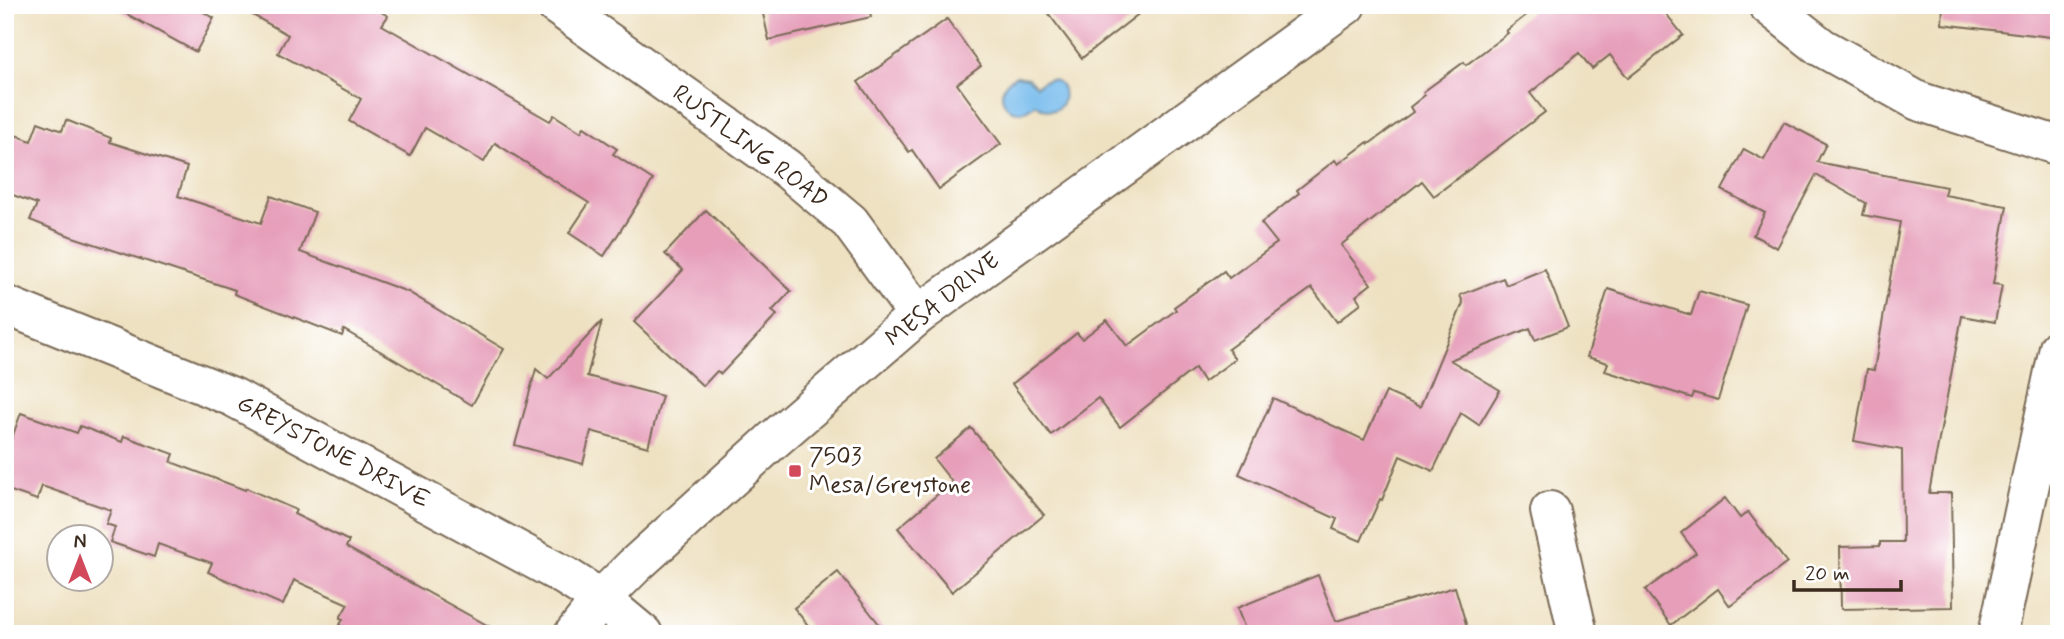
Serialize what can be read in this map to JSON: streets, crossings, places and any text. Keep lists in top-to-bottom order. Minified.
{"streets":{"street":["RUSTLING ROAD","MESA DRIVE","GREYSTONE DRIVE"]},"crossings":[["RUSTLING ROAD","MESA DRIVE"],["MESA DRIVE","GREYSTONE DRIVE"]],"places":{"transit":["7503 Mesa/Greystone"]},"scale_bar":"20 m","north":"top"}
